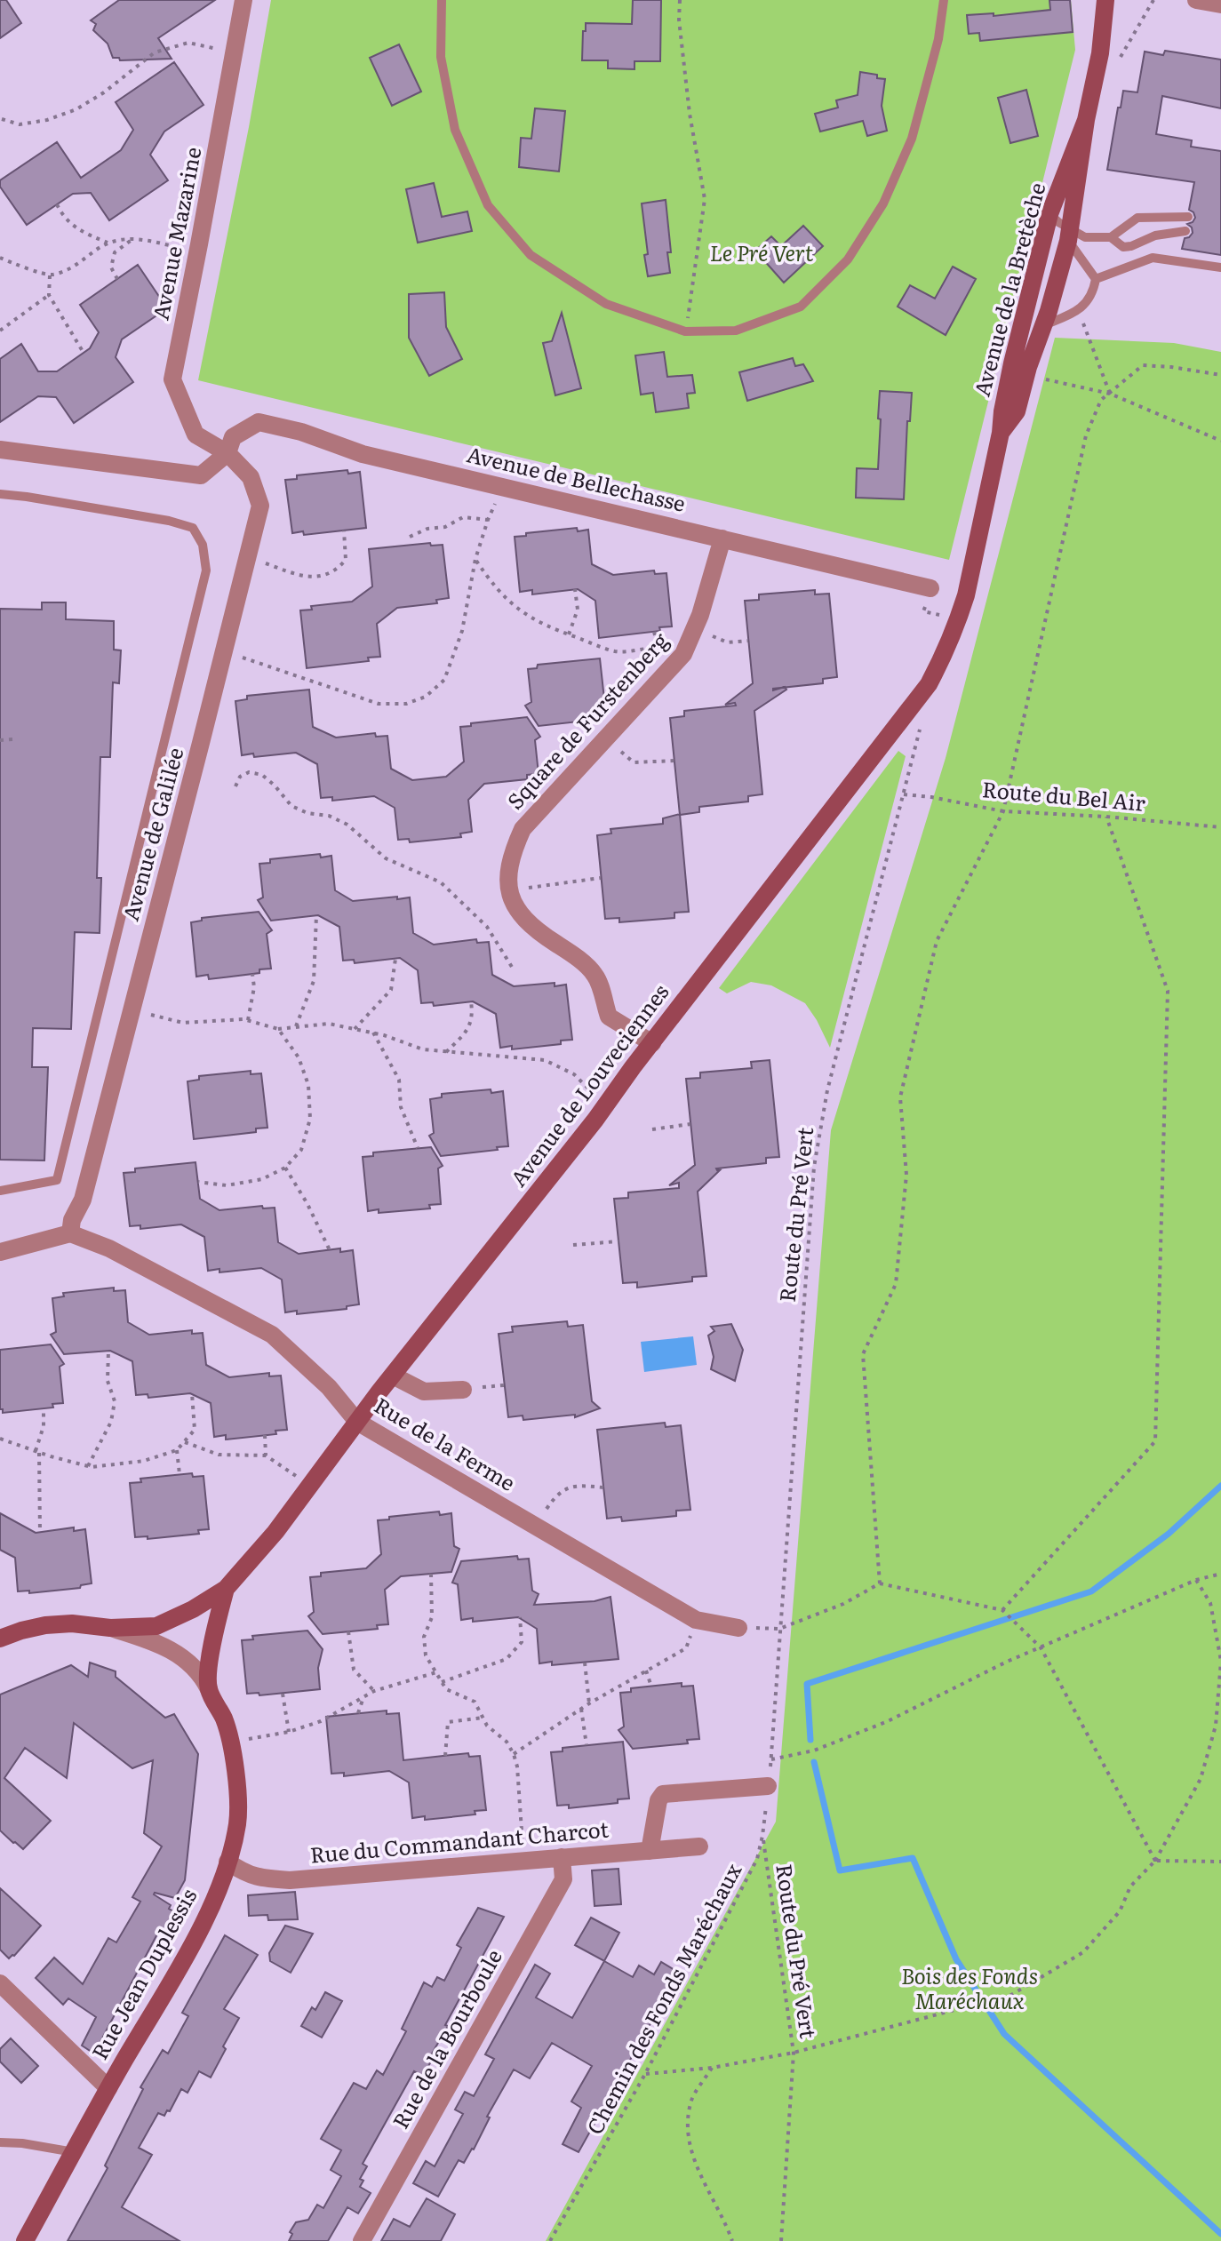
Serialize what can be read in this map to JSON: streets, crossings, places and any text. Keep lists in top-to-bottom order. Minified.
{"streets":{"street":["Avenue Mazarine","Avenue de la Bretèche","Avenue de Bellechasse","Square de Furstenberg","Avenue de Galilée","Avenue de Louveciennes","Rue de la Ferme","Rue du Commandant Charcot","Rue Jean Duplessis","Rue de la Bourboule"],"path":["Route du Bel Air","Route du Pré Vert","Chemin des Fonds Maréchaux"]},"crossings":[["Avenue Mazarine","Avenue de Bellechasse"],["Avenue Mazarine","Avenue de Galilée"],["Avenue de la Bretèche","Avenue de Louveciennes"],["Avenue de Bellechasse","Square de Furstenberg"],["Avenue de Bellechasse","Avenue de Galilée"],["Route du Bel Air","Route du Pré Vert"],["Avenue de Galilée","Rue de la Ferme"],["Avenue de Louveciennes","Rue de la Ferme"],["Avenue de Louveciennes","Rue Jean Duplessis"],["Route du Pré Vert","Chemin des Fonds Maréchaux"],["Rue du Commandant Charcot","Rue Jean Duplessis"],["Rue du Commandant Charcot","Rue de la Bourboule"]],"parks":["Le Pré Vert","Bois des Fonds Maréchaux"]}
